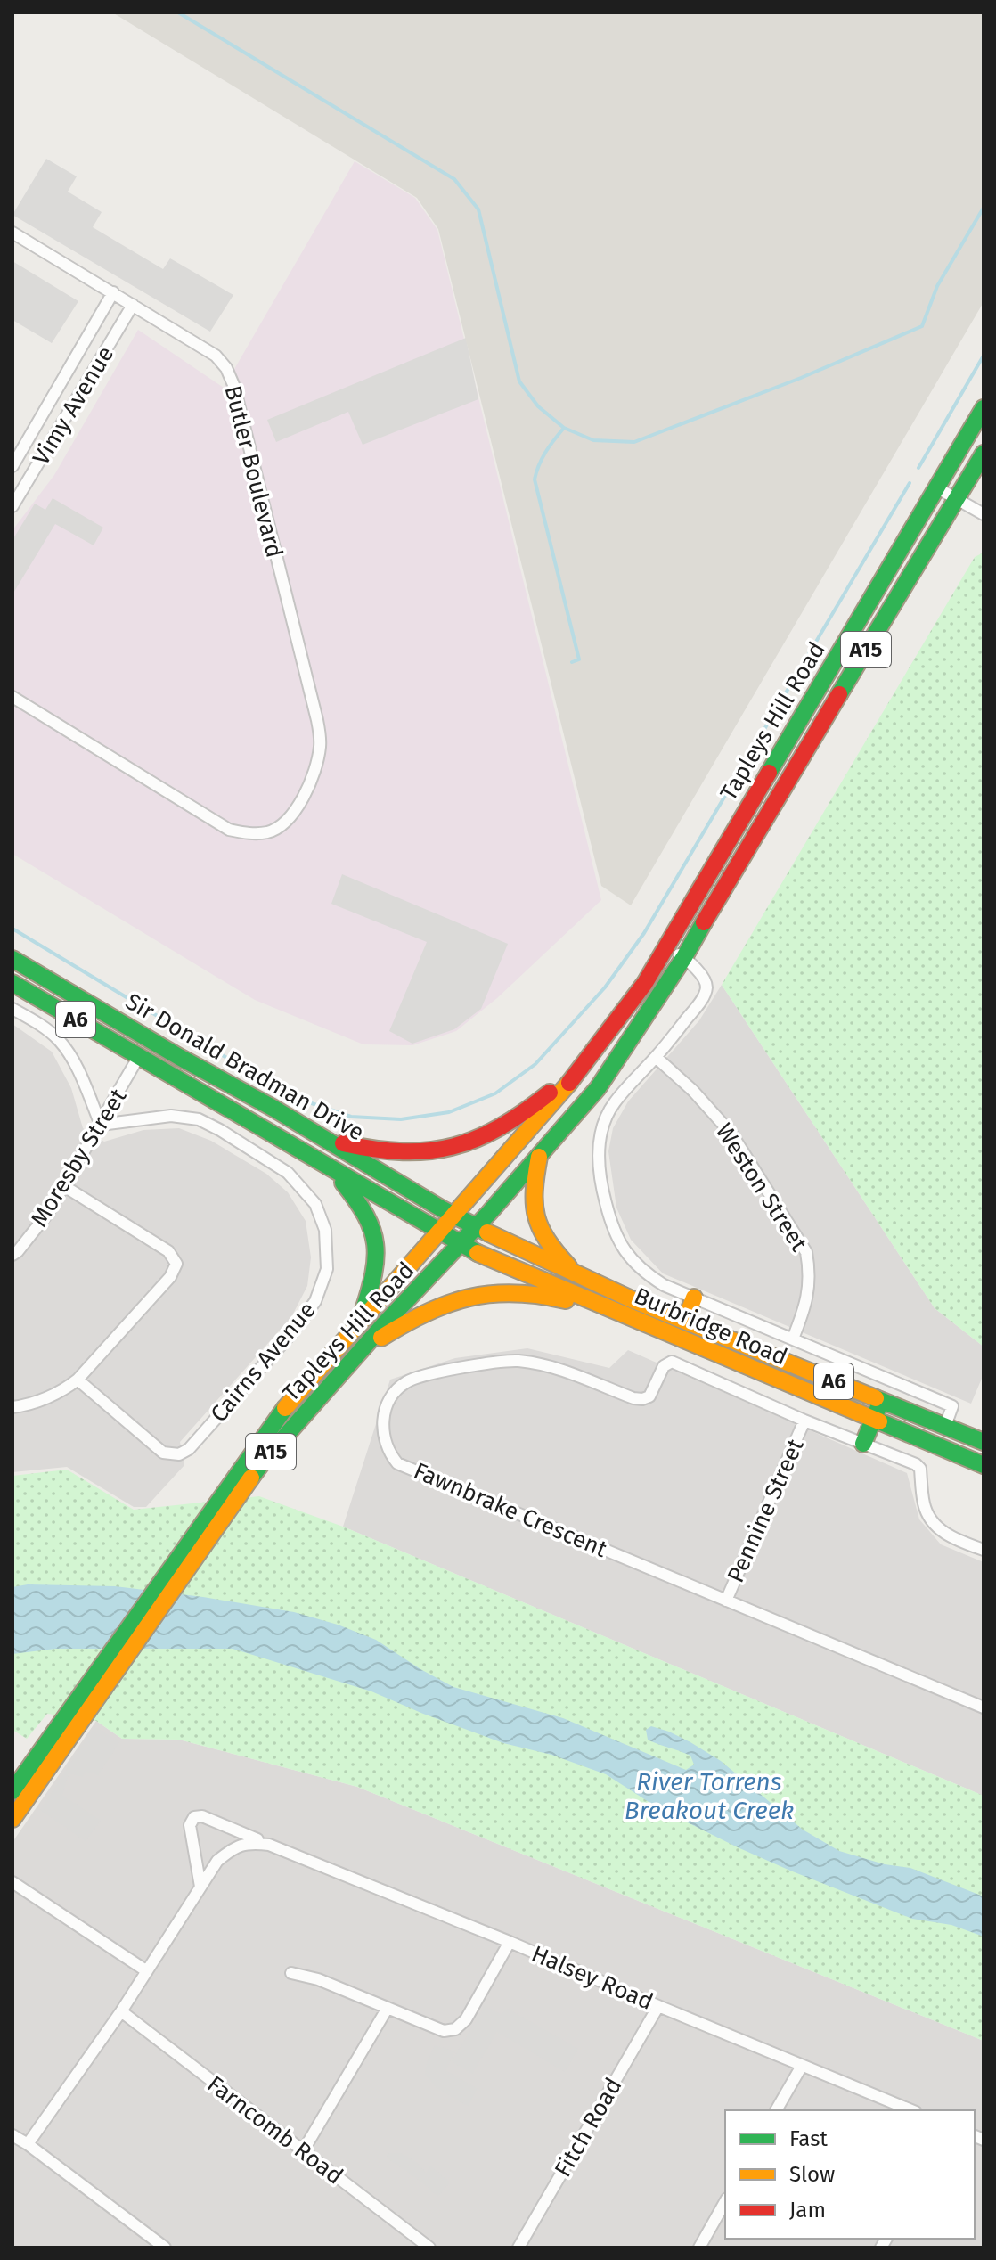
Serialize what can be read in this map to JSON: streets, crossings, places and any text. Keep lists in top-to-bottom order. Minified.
{"streets":{"main road":["A15","Tapleys Hill Road","A6","Sir Donald Bradman Drive","Burbridge Road"],"street":["Vimy Avenue","Butler Boulevard","Moresby Street","Weston Street","Cairns Avenue","Fawnbrake Crescent","Pennine Street","Halsey Road","Fitch Road","Farncomb Road"]},"crossings":[["Vimy Avenue","Butler Boulevard"],["Tapleys Hill Road","A6"],["Tapleys Hill Road","Sir Donald Bradman Drive"],["Tapleys Hill Road","Burbridge Road"],["A6","Sir Donald Bradman Drive"],["A6","Burbridge Road"],["Sir Donald Bradman Drive","Moresby Street"],["Moresby Street","Cairns Avenue"],["Weston Street","Burbridge Road"],["Fawnbrake Crescent","Pennine Street"],["Halsey Road","Fitch Road"],["Halsey Road","Farncomb Road"]],"water":["River Torrens Breakout Creek"],"legend":["Fast","Slow","Jam"]}
